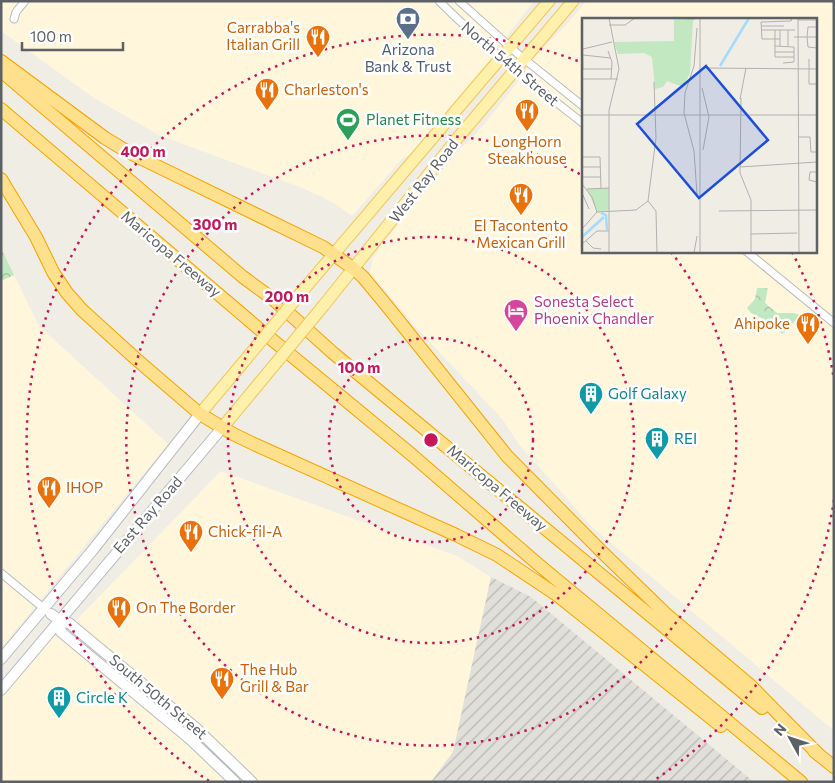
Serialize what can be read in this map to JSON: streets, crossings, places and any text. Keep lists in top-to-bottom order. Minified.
{"streets":{"highway":["Maricopa Freeway"],"main road":["West Ray Road","East Ray Road","South 50th Street"],"street":["North 54th Street"]},"crossings":[["North 54th Street","West Ray Road"],["West Ray Road","East Ray Road"],["East Ray Road","South 50th Street"]],"places":{"bank":["Arizona Bank & Trust"],"restaurant":["Carrabba's Italian Grill","Charleston's","LongHorn Steakhouse","El Tacontento Mexican Grill","Ahipoke","IHOP","Chick-fil-A","On The Border","The Hub Grill & Bar"],"sports":["Planet Fitness"],"hotel":["Sonesta Select Phoenix Chandler"],"building":["Golf Galaxy","REI","Circle K"]},"scale_bar":"100 m","north":"top left","rings":["400 m","300 m","200 m","100 m"]}
